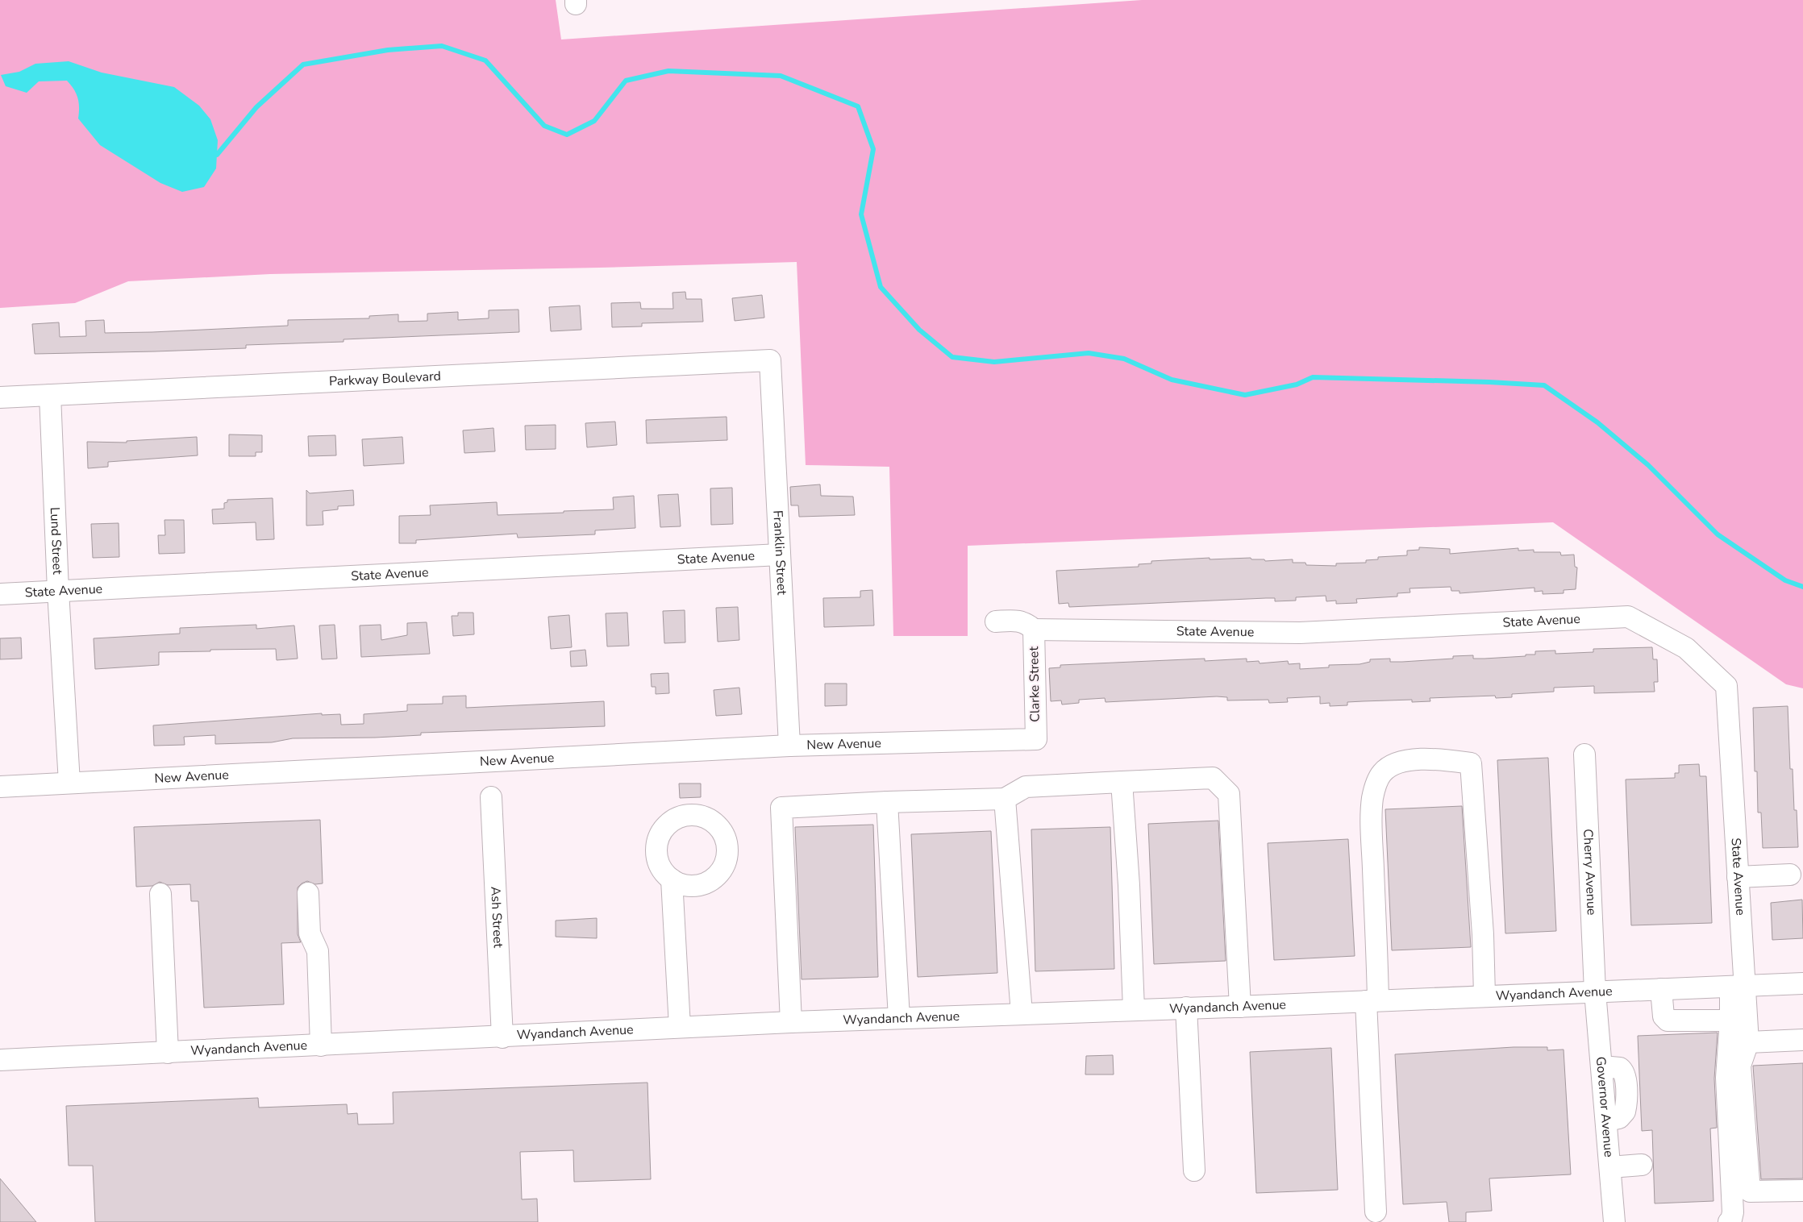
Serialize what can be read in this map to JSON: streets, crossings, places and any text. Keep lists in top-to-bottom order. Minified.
{"streets":{"street":["Parkway Boulevard","Lund Street","Franklin Street","State Avenue","Clarke Street","New Avenue","Cherry Avenue","Ash Street","Wyandanch Avenue","Governor Avenue"]},"crossings":[["Parkway Boulevard","Lund Street"],["Parkway Boulevard","Franklin Street"],["Lund Street","State Avenue"],["Lund Street","New Avenue"],["Franklin Street","State Avenue"],["Franklin Street","New Avenue"],["State Avenue","Clarke Street"],["State Avenue","Wyandanch Avenue"],["Clarke Street","New Avenue"],["Cherry Avenue","Wyandanch Avenue"],["Cherry Avenue","Governor Avenue"],["Ash Street","Wyandanch Avenue"],["Wyandanch Avenue","Governor Avenue"]]}
